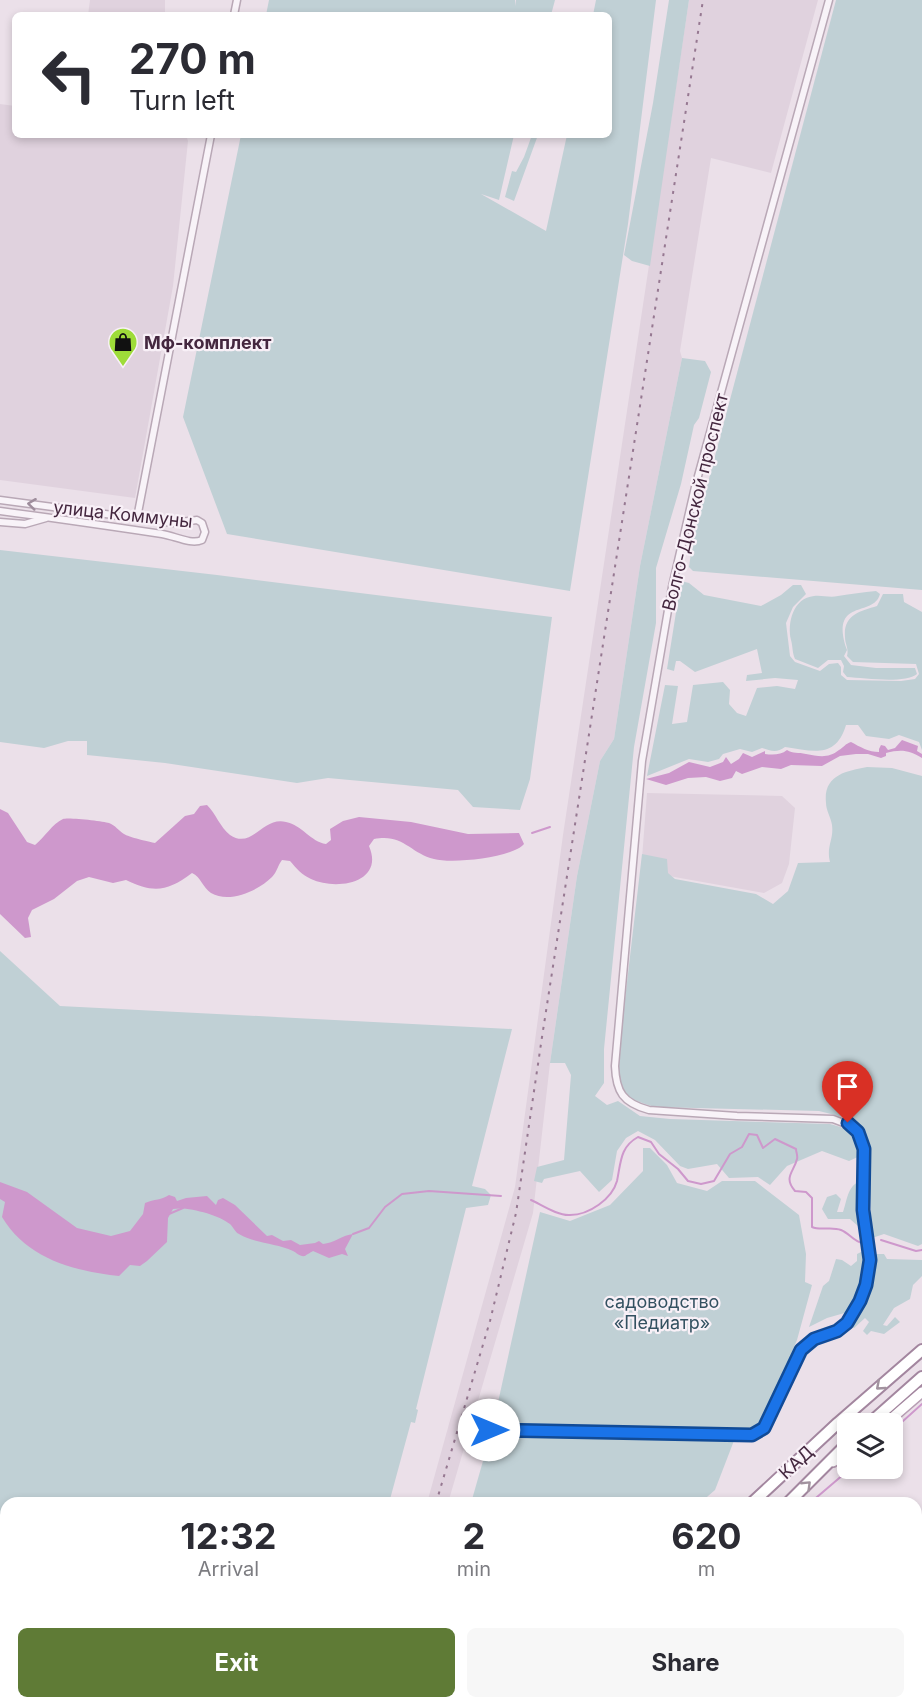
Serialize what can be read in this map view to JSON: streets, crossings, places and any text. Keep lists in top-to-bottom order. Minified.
{"streets":{"highway":["КАД"],"street":["Волго-Донской проспект","улица Коммуны"]},"parks":["садоводство «Педиатр»"],"places":{"shop":["Мф-комплект"]},"page":{"turn":["270 m","Turn left"],"eta":["12:32","Arrival","2","min","620","m"],"buttons":["Exit","Share"]}}
